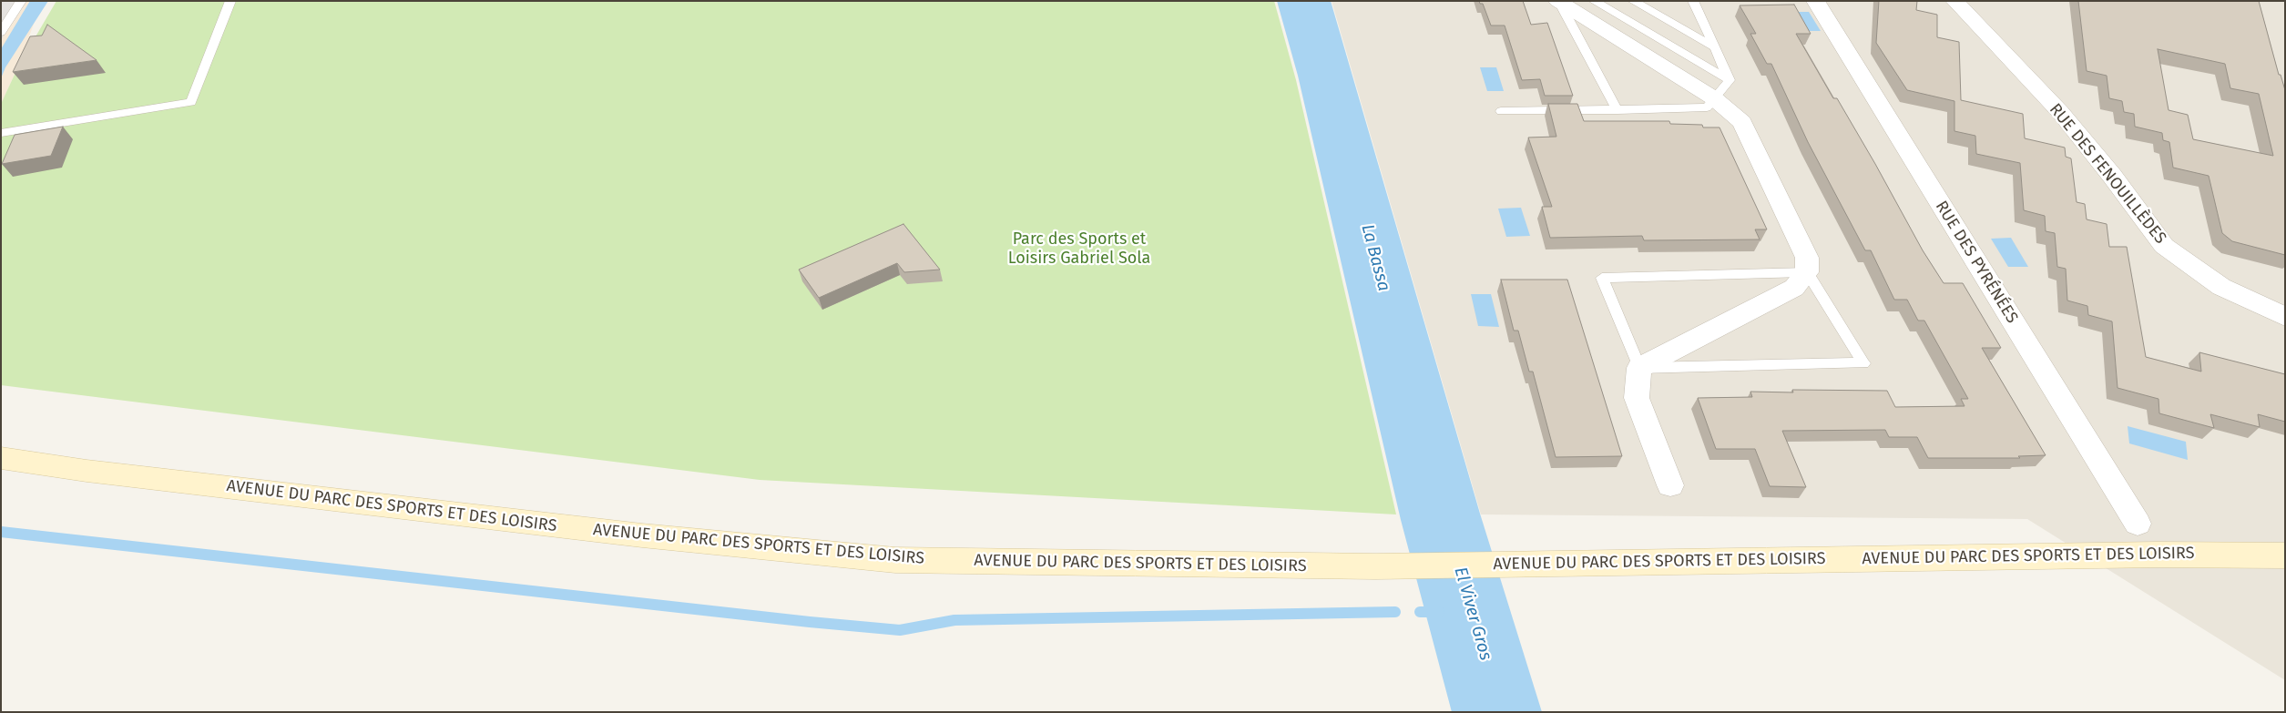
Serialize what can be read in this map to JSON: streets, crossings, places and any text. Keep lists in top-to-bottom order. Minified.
{"streets":{"main road":["AVENUE DU PARC DES SPORTS ET DES LOISIRS"],"street":["RUE DES FENOUILLÈDES","RUE DES PYRÉNÉES"]},"water":["La Bassa","El Viver Gros"],"parks":["Parc des Sports et Loisirs Gabriel Sola"]}
